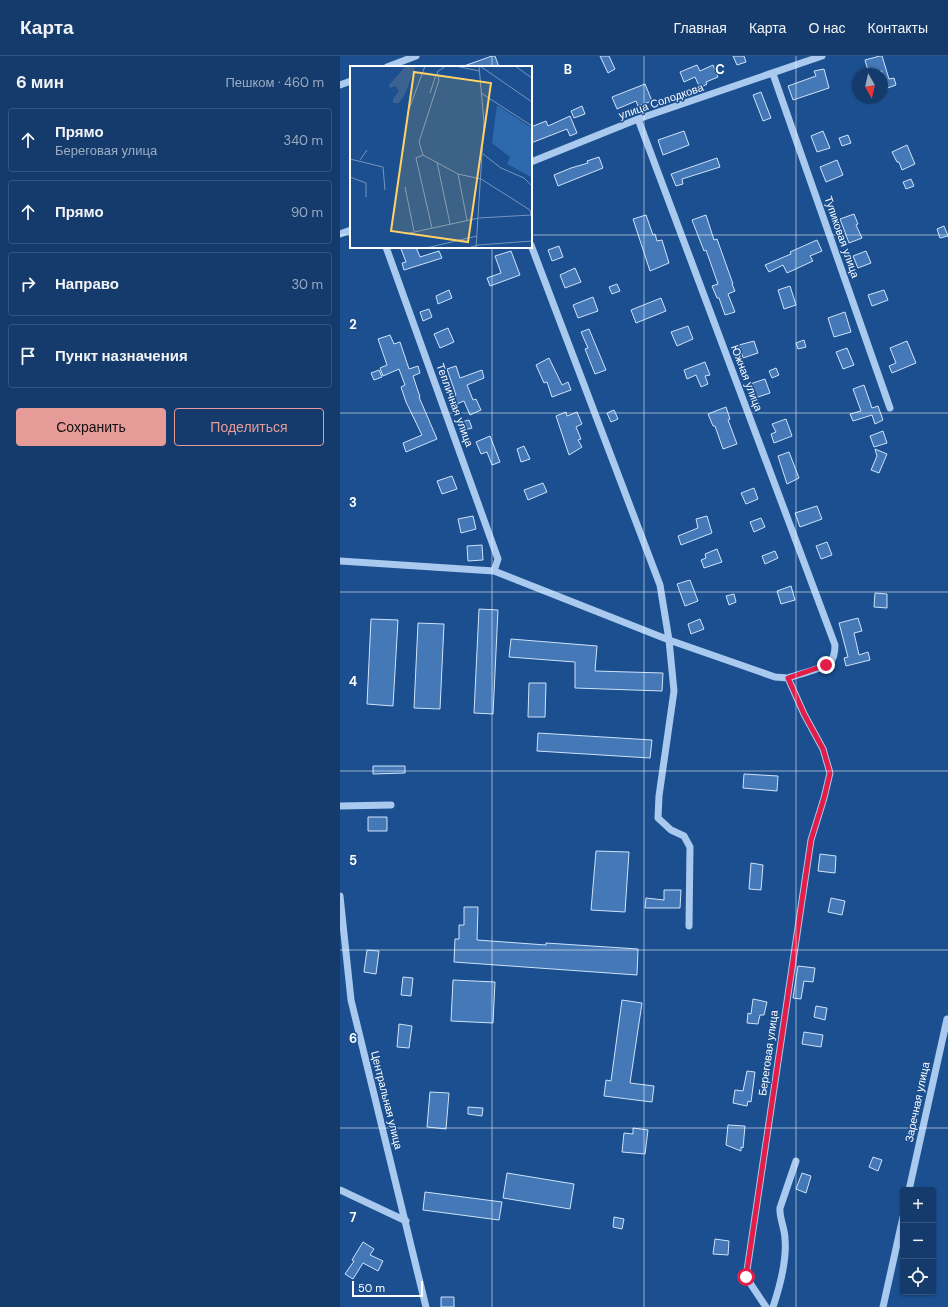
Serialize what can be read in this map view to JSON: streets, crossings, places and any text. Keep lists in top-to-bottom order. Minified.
{"streets":{"street":["улица Солодкова","Тупиковая улица","Южная улица","Тепличная улица","Береговая улица","Центральная улица","Заречная улица"]},"crossings":[["улица Солодкова","Тупиковая улица"],["улица Солодкова","Южная улица"],["Южная улица","Береговая улица"]],"scale_bar":"50 m","north":"bottom","page":{"header":"Карта","nav":["Главная","Карта","О нас","Контакты"],"heading":["6 мин","Пешком · 460 m"],"list":[["Прямо","Береговая улица","340 m"],["Прямо","90 m"],["Направо","30 m"],"Пункт назначения"],"buttons":["Сохранить","Поделиться"],"map_buttons":["+","−"],"scale":"50 m"},"grid":{"columns":["B","C"],"rows":["2","3","4","5","6","7"]}}
